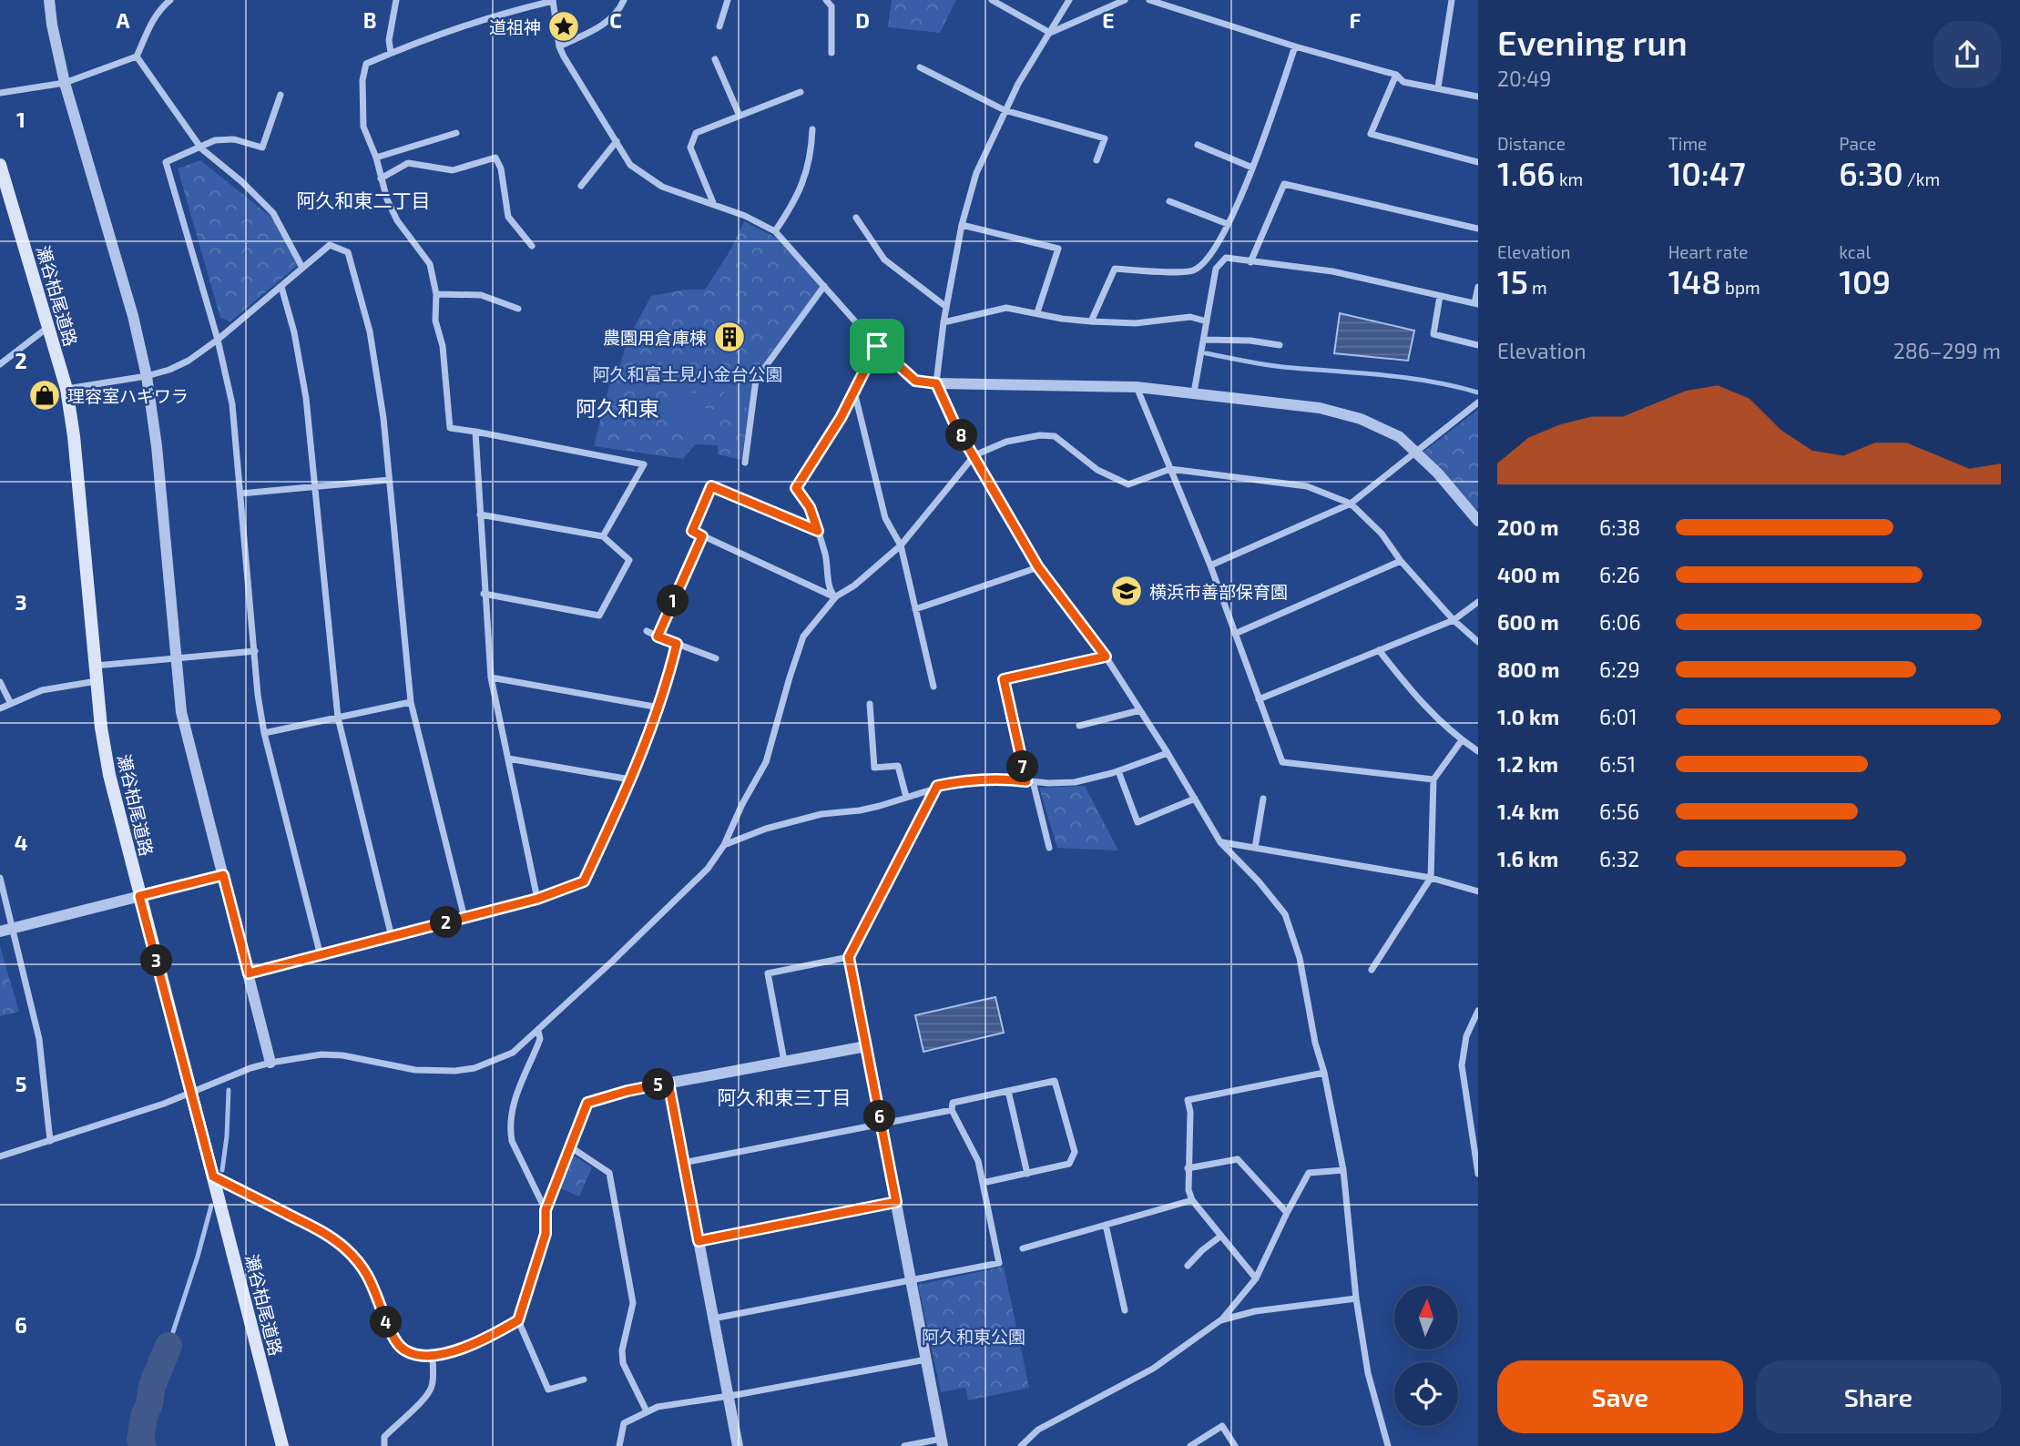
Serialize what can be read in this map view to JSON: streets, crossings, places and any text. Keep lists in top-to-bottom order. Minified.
{"streets":{"main road":["瀬谷柏尾道路"]},"districts":["阿久和東二丁目","阿久和東","阿久和東三丁目"],"parks":["阿久和富士見小金台公園","阿久和東公園"],"places":{"place":["道祖神"],"building":["農園用倉庫棟"],"shop":["理容室ハギワラ"],"school or university":["横浜市善部保育園"]},"north":"top","page":{"heading":["Evening run","20:49"],"stats":[["Distance","1.66 km"],["Time","10:47"],["Pace","6:30 /km"],["Elevation","15 m"],["Heart rate","148 bpm"],["kcal","109"]],"chart":["Elevation","286–299 m"],"pins":["8","1","7","2","3","5","6","4"],"list":[{"name":"200 m","note":"6:38"},{"name":"400 m","note":"6:26"},{"name":"600 m","note":"6:06"},{"name":"800 m","note":"6:29"},{"name":"1.0 km","note":"6:01"},{"name":"1.2 km","note":"6:51"},{"name":"1.4 km","note":"6:56"},{"name":"1.6 km","note":"6:32"}],"buttons":["Save","Share"]},"grid":{"columns":["A","B","C","D","E","F"],"rows":["1","2","3","4","5","6"]}}
